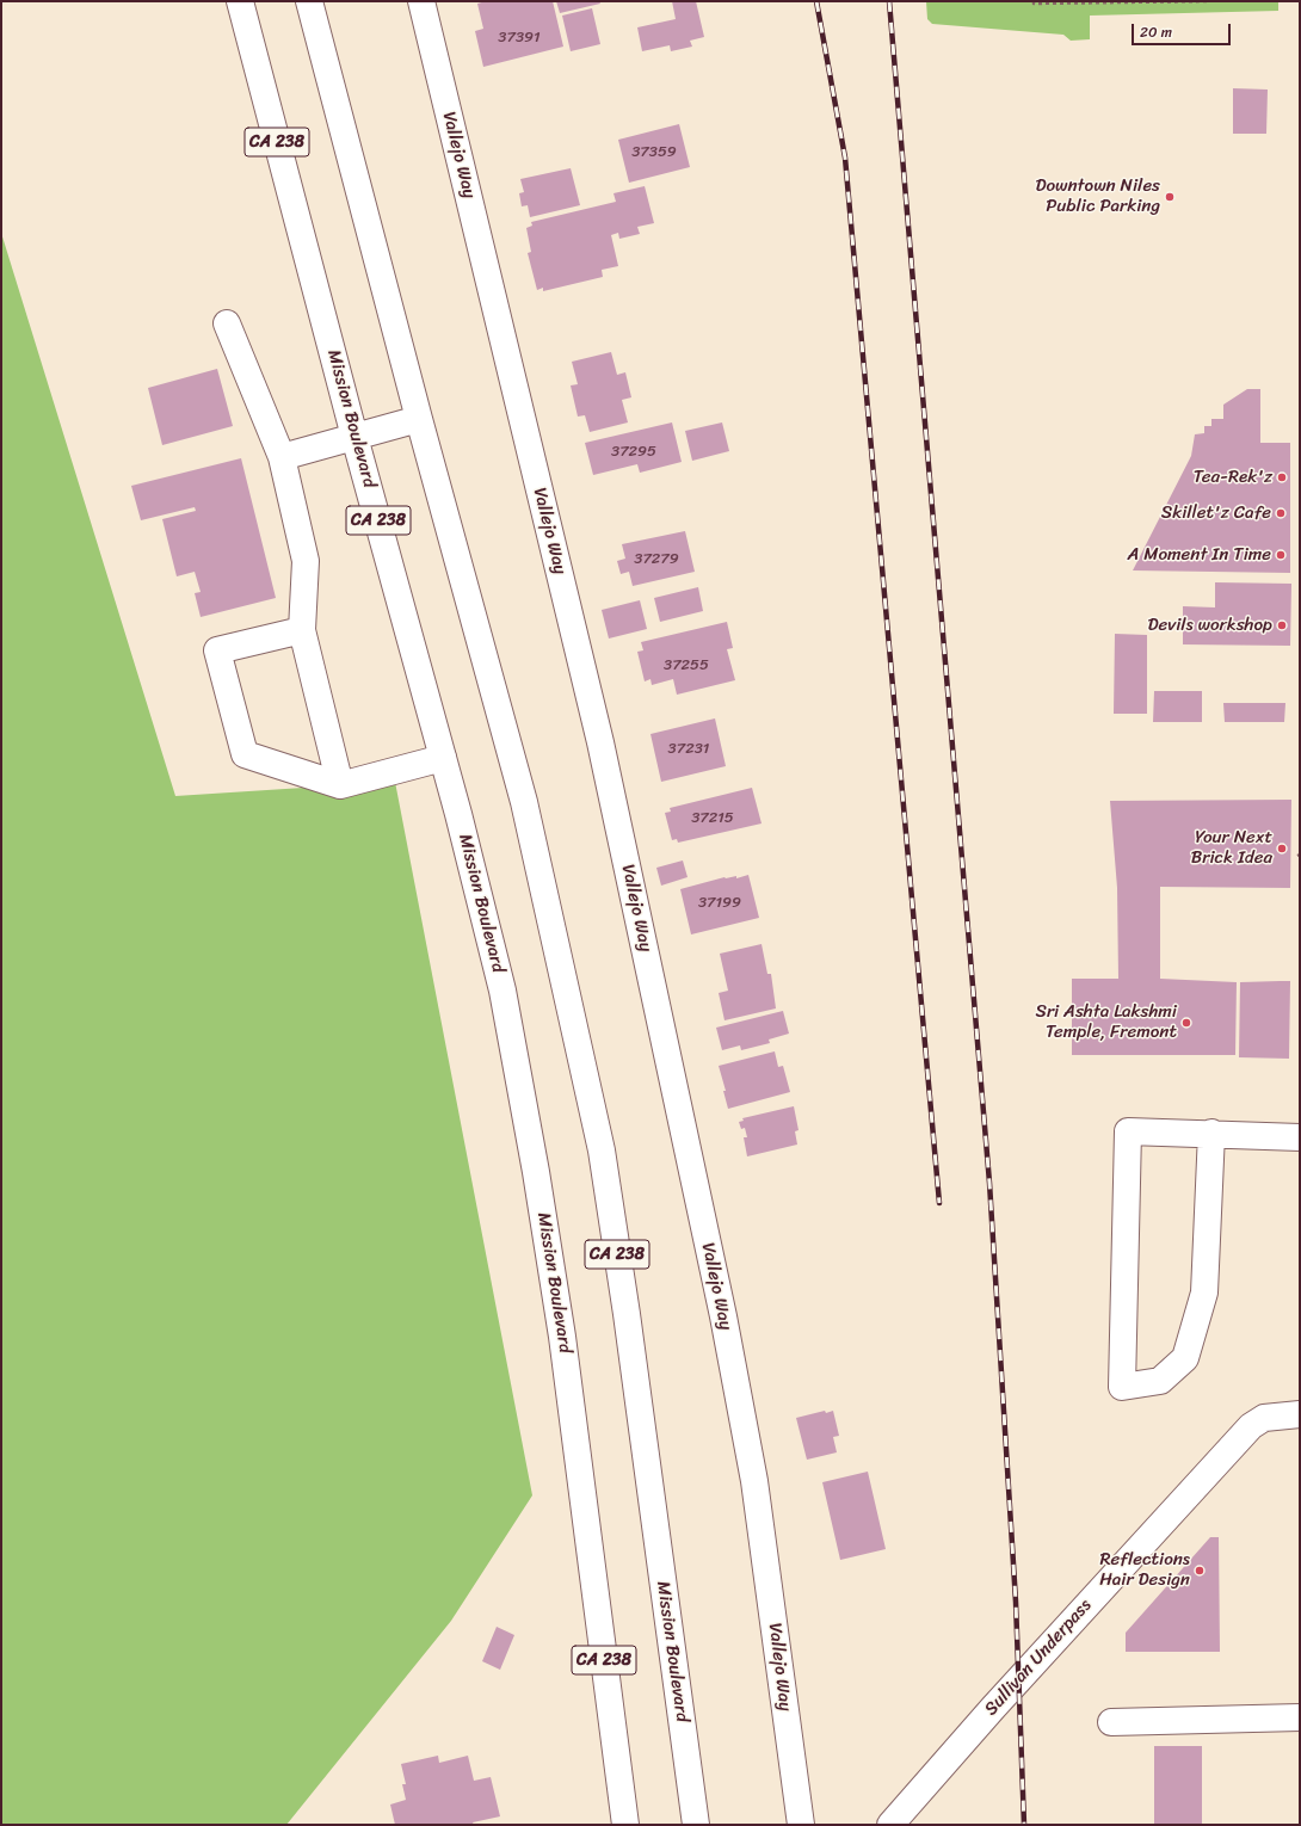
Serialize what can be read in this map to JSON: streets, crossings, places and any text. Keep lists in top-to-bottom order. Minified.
{"streets":{"main road":["CA 238","Vallejo Way","Mission Boulevard","Sullivan Underpass"]},"places":["Downtown Niles Public Parking","Tea-Rek'z","Skillet'z Cafe","A Moment In Time","Devils workshop","Your Next Brick Idea","Sri Ashta Lakshmi Temple, Fremont","Reflections Hair Design"],"house_numbers":["37391","37359","37295","37279","37255","37231","37215","37199"],"scale_bar":"20 m"}
